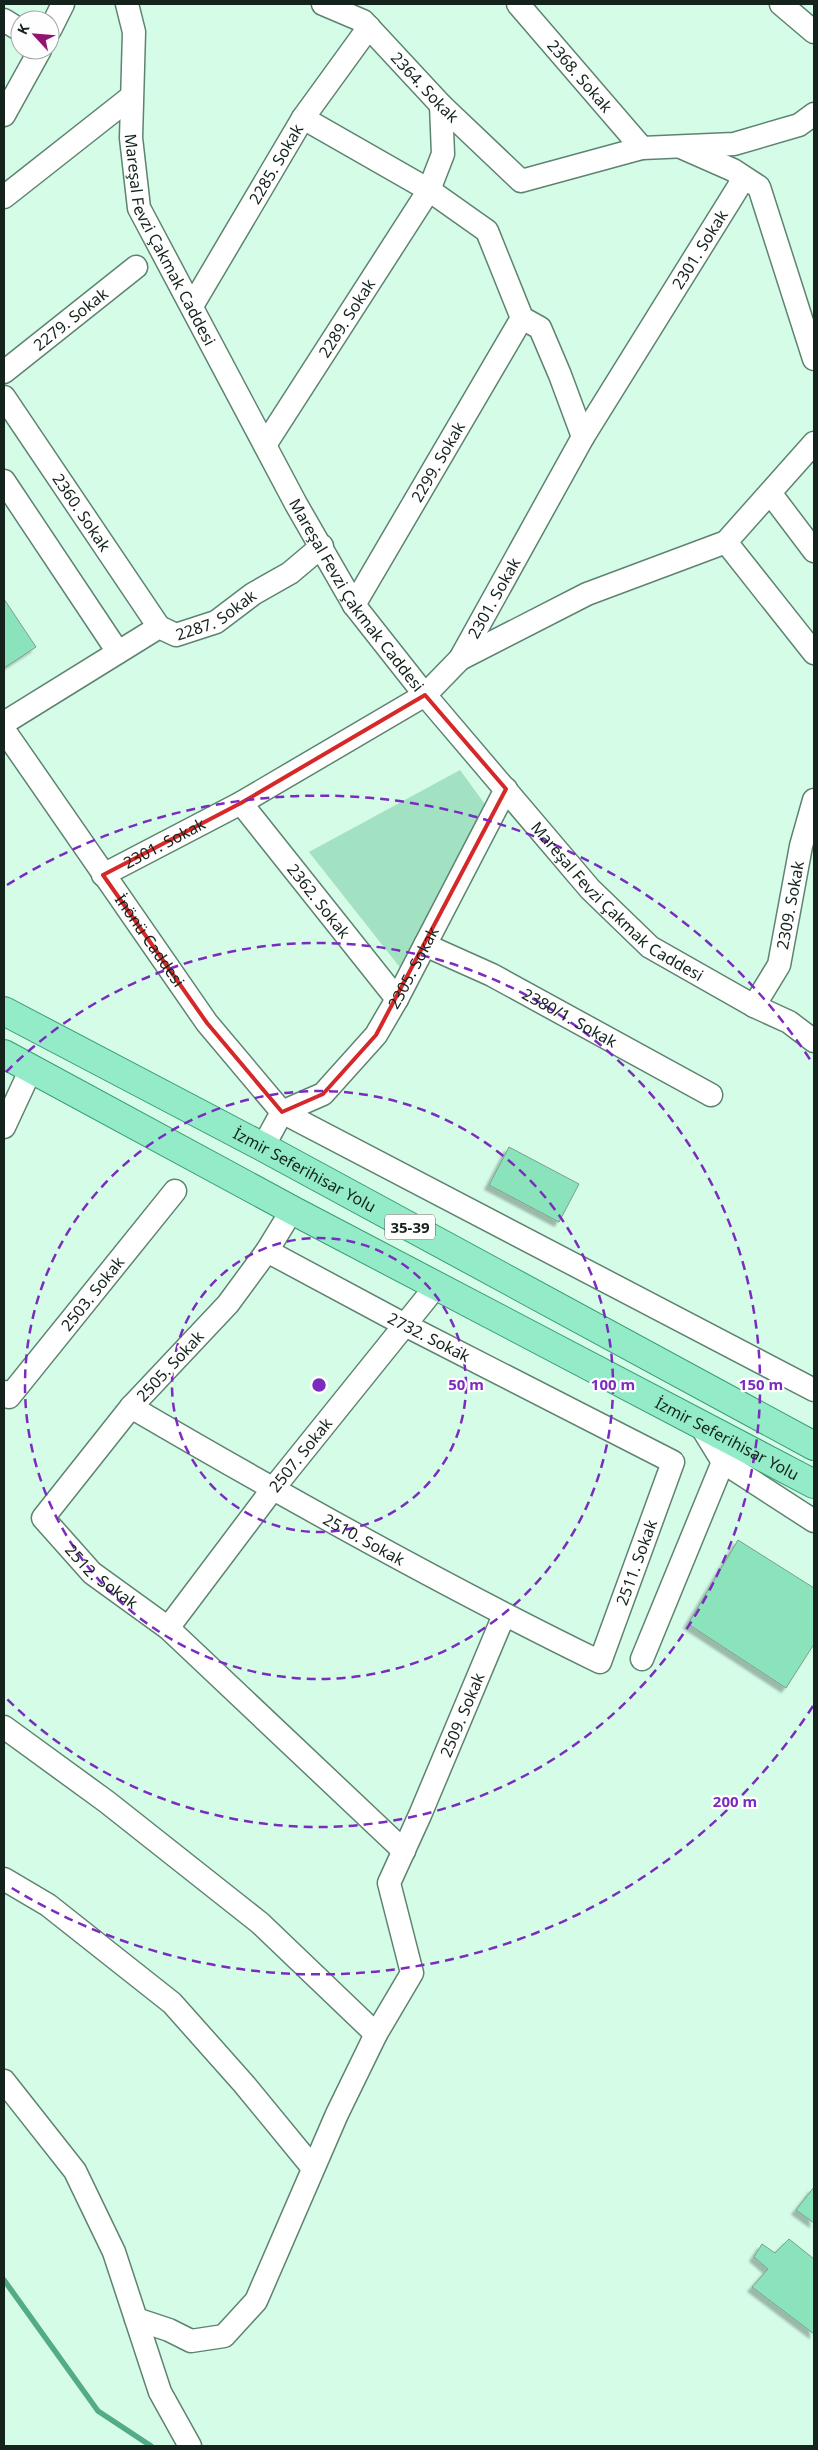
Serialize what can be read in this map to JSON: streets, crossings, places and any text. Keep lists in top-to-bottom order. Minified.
{"streets":{"main road":["İzmir Seferihisar Yolu","35-39"],"street":["2368. Sokak","2364. Sokak","2285. Sokak","Mareşal Fevzi Çakmak Caddesi","2301. Sokak","2289. Sokak","2279. Sokak","2299. Sokak","2360. Sokak","2287. Sokak","2362. Sokak","2309. Sokak","İnönü Caddesi","2305. Sokak","2380/1. Sokak","2503. Sokak","2732. Sokak","2505. Sokak","2507. Sokak","2510. Sokak","2511. Sokak","2512. Sokak","2509. Sokak"]},"crossings":[["2368. Sokak","2364. Sokak"],["2364. Sokak","2285. Sokak"],["2364. Sokak","2289. Sokak"],["2285. Sokak","Mareşal Fevzi Çakmak Caddesi"],["Mareşal Fevzi Çakmak Caddesi","2301. Sokak"],["Mareşal Fevzi Çakmak Caddesi","2289. Sokak"],["Mareşal Fevzi Çakmak Caddesi","2299. Sokak"],["Mareşal Fevzi Çakmak Caddesi","2287. Sokak"],["Mareşal Fevzi Çakmak Caddesi","2309. Sokak"],["Mareşal Fevzi Çakmak Caddesi","2305. Sokak"],["2301. Sokak","2362. Sokak"],["2301. Sokak","İnönü Caddesi"],["2360. Sokak","2287. Sokak"],["2362. Sokak","2305. Sokak"],["İnönü Caddesi","2305. Sokak"],["2305. Sokak","2380/1. Sokak"],["İzmir Seferihisar Yolu","2505. Sokak"],["İzmir Seferihisar Yolu","2507. Sokak"],["2732. Sokak","2505. Sokak"],["2732. Sokak","2507. Sokak"],["2732. Sokak","2511. Sokak"],["2505. Sokak","2510. Sokak"],["2505. Sokak","2512. Sokak"],["2507. Sokak","2510. Sokak"],["2507. Sokak","2512. Sokak"],["2510. Sokak","2511. Sokak"],["2510. Sokak","2509. Sokak"],["2512. Sokak","2509. Sokak"]],"north":"top left","rings":["50 m","100 m","150 m","200 m"]}
